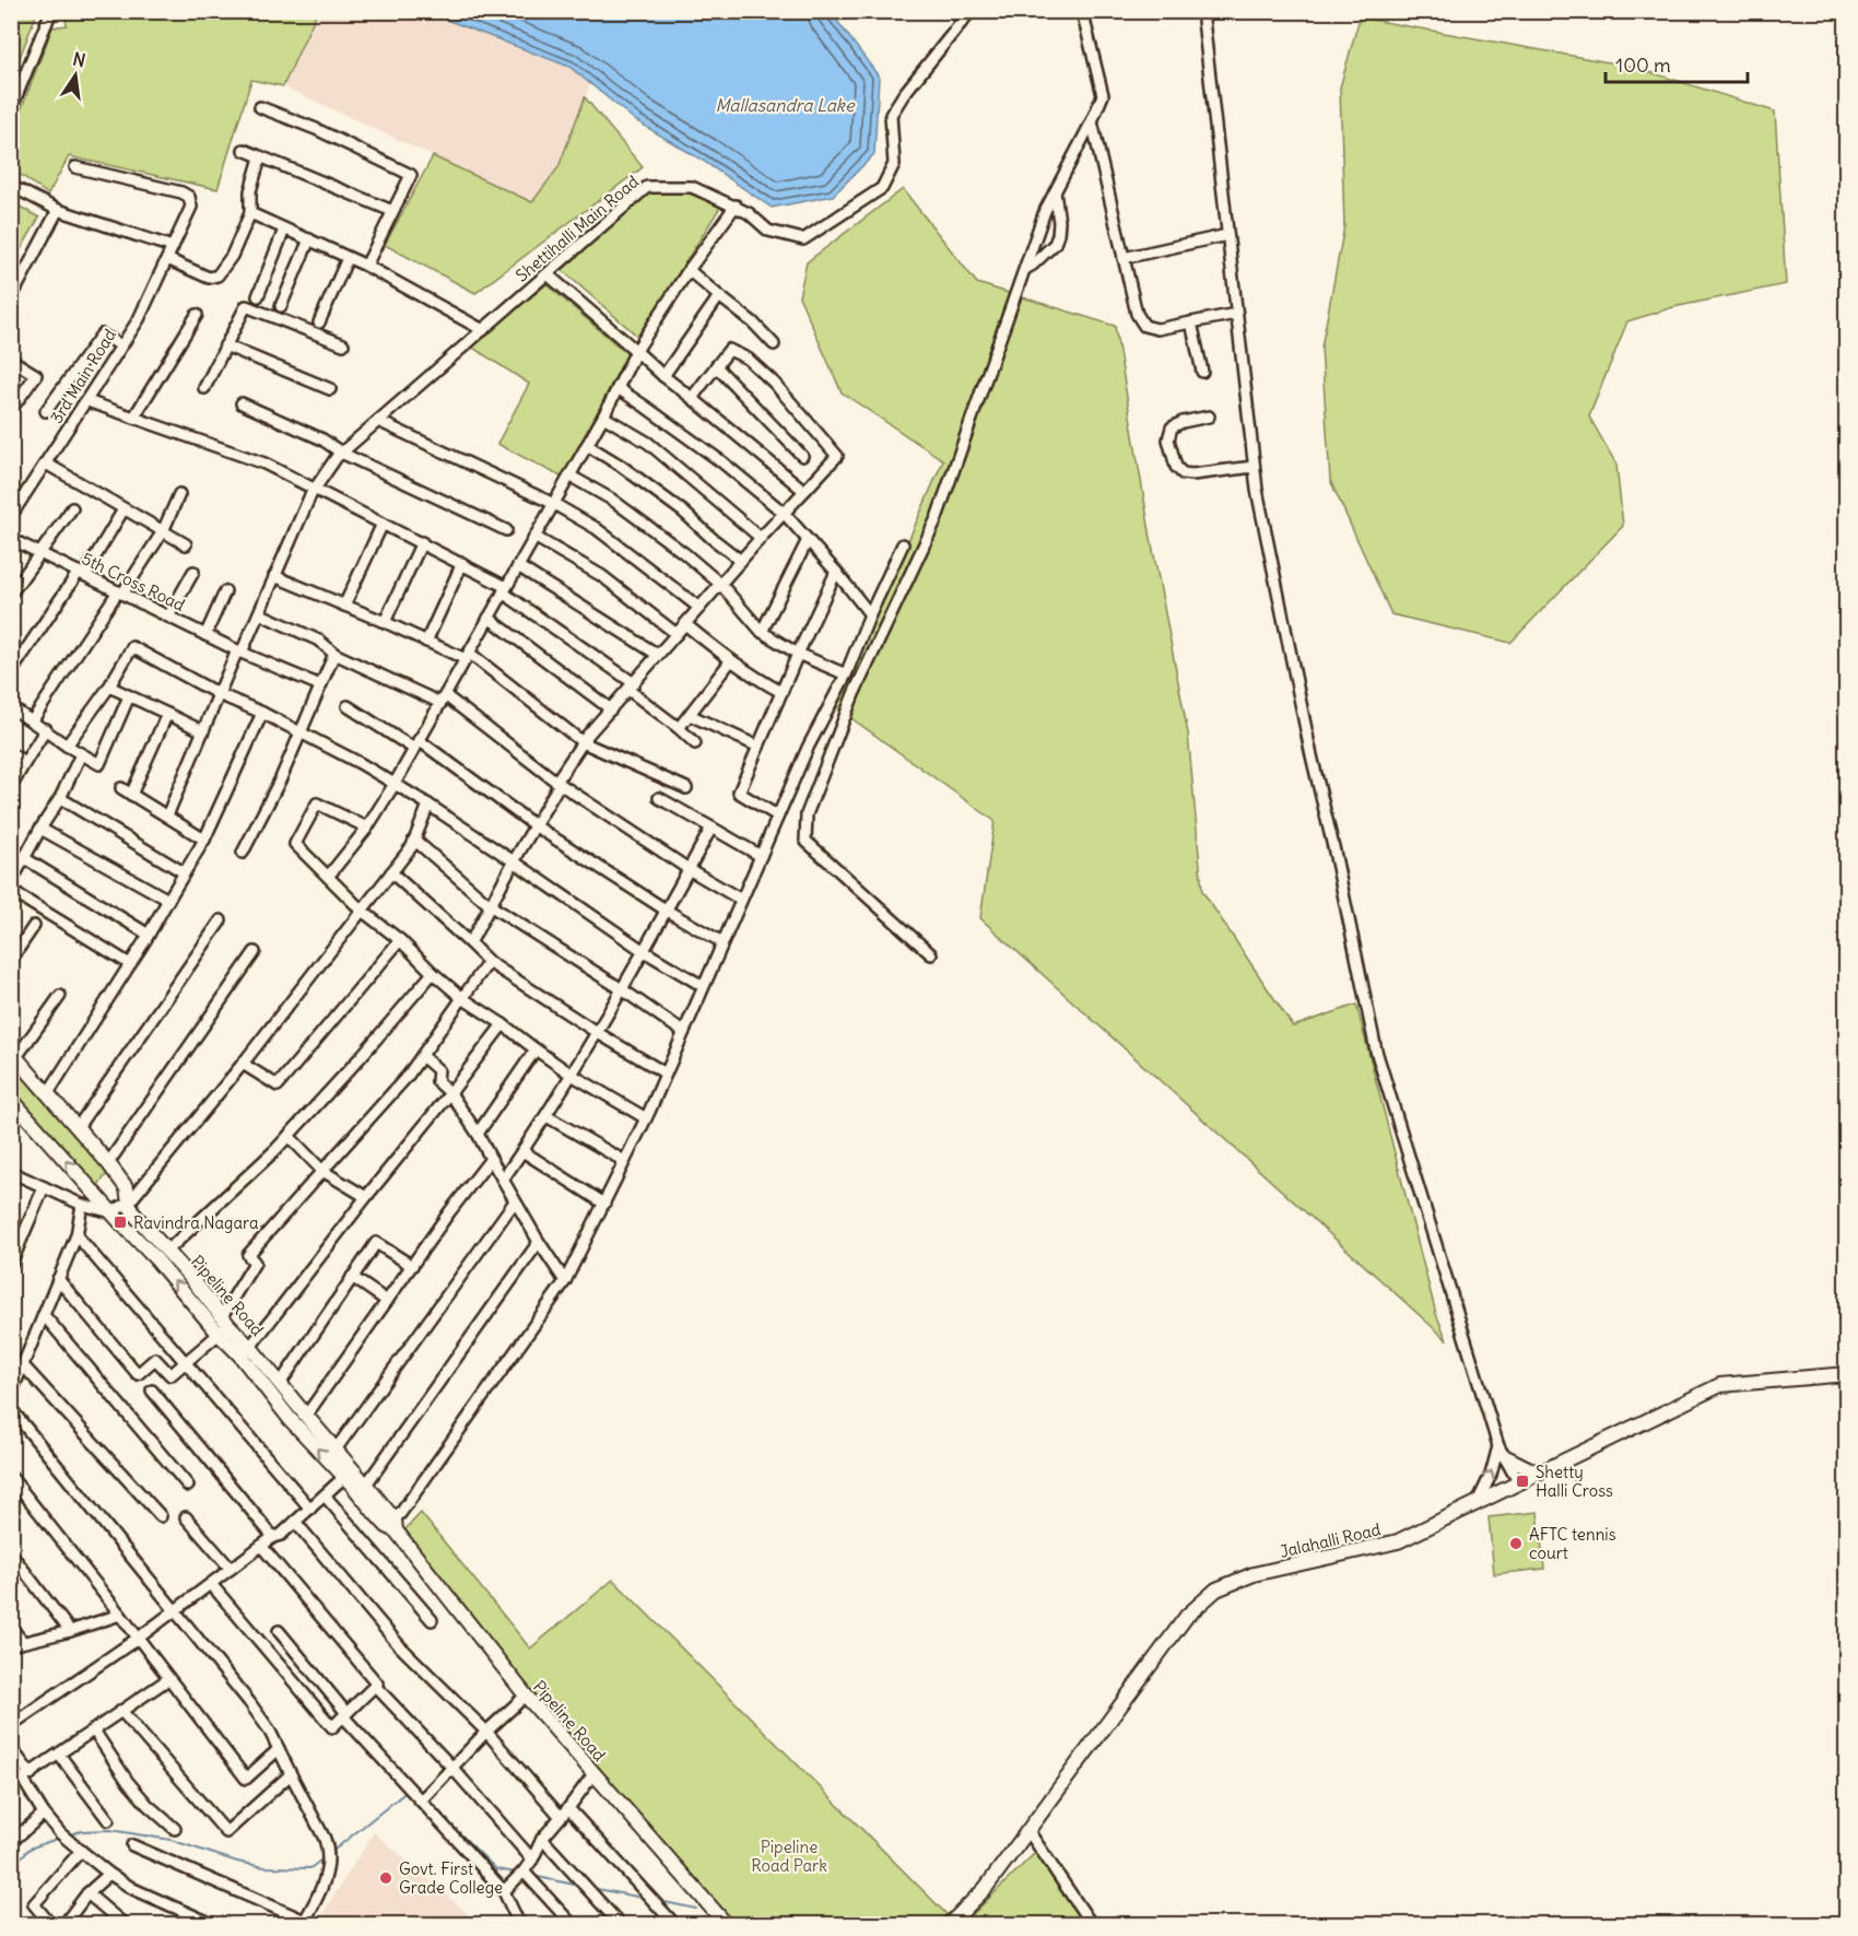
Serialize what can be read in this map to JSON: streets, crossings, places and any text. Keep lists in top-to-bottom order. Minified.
{"streets":{"main road":["Pipeline Road","Jalahalli Road"],"street":["Shettihalli Main Road","3rd Main Road","5th Cross Road"]},"crossings":[["Shettihalli Main Road","5th Cross Road"]],"water":["Mallasandra Lake"],"parks":["Pipeline Road Park"],"places":{"transit":["Ravindra Nagara","Shetty Halli Cross"],"other":["AFTC tennis court","Govt. First Grade College"]},"scale_bar":"100 m","north":"top"}
